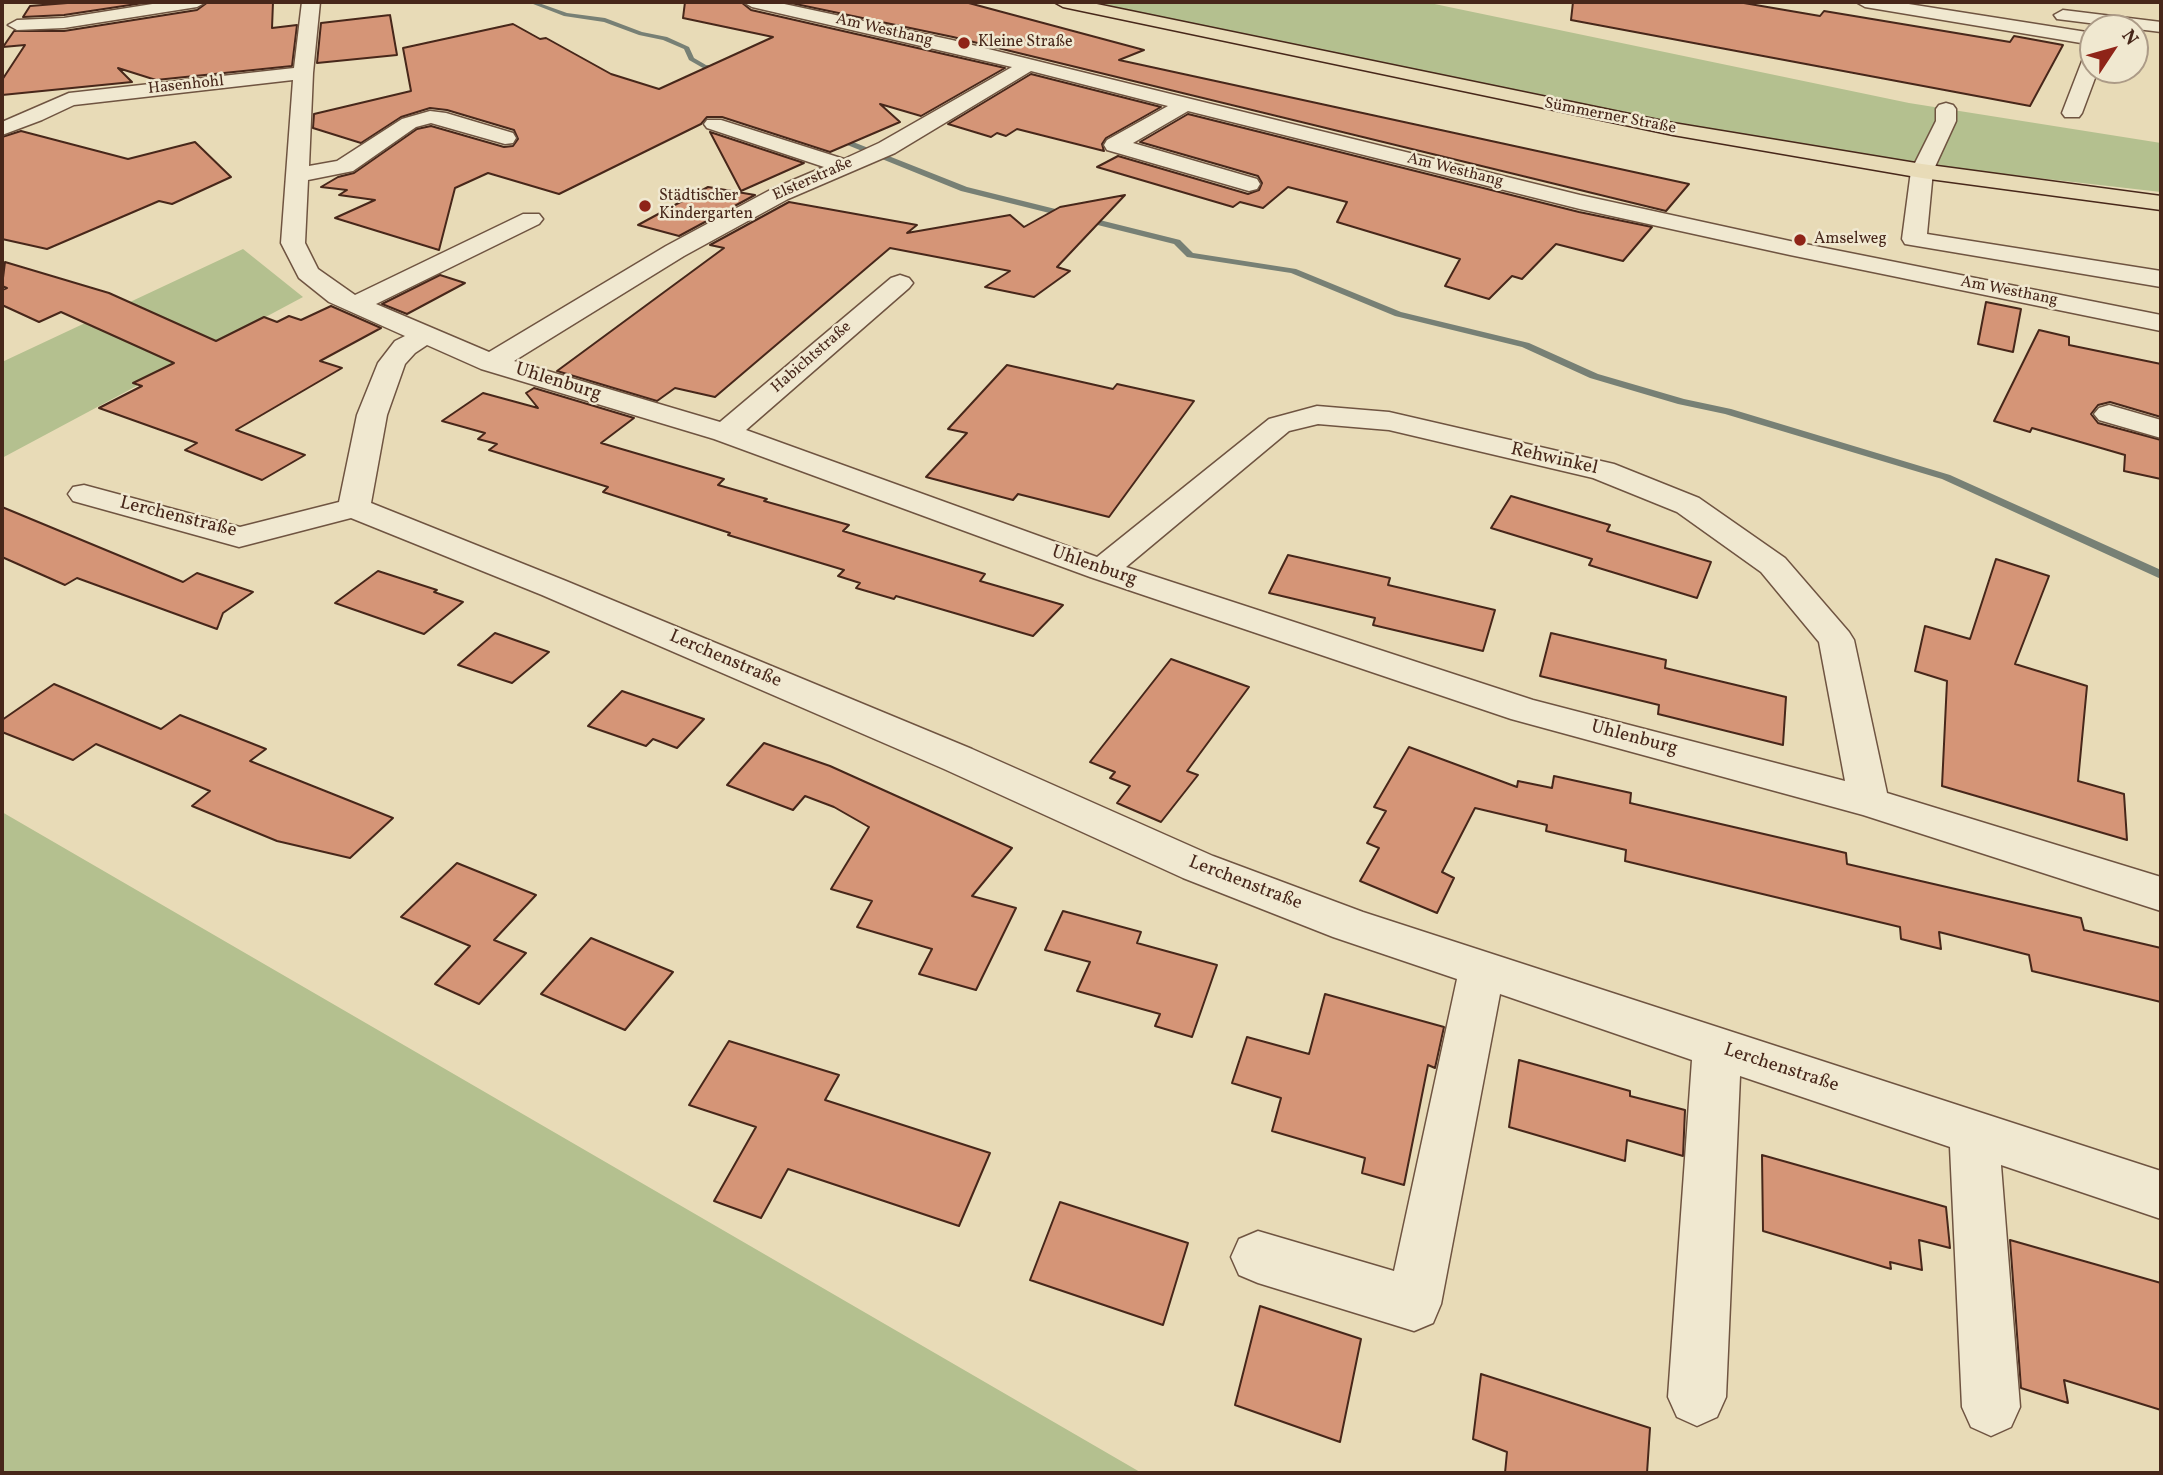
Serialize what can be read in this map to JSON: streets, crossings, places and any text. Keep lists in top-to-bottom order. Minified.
{"streets":{"main road":["Sümmerner Straße"],"street":["Am Westhang","Hasenhohl","Elsterstraße","Habichtstraße","Uhlenburg","Rehwinkel","Lerchenstraße"]},"crossings":[["Am Westhang","Elsterstraße"],["Hasenhohl","Uhlenburg"],["Elsterstraße","Uhlenburg"],["Habichtstraße","Uhlenburg"],["Uhlenburg","Rehwinkel"]],"places":["Kleine Straße","Städtischer Kindergarten","Amselweg"],"north":"top right"}
